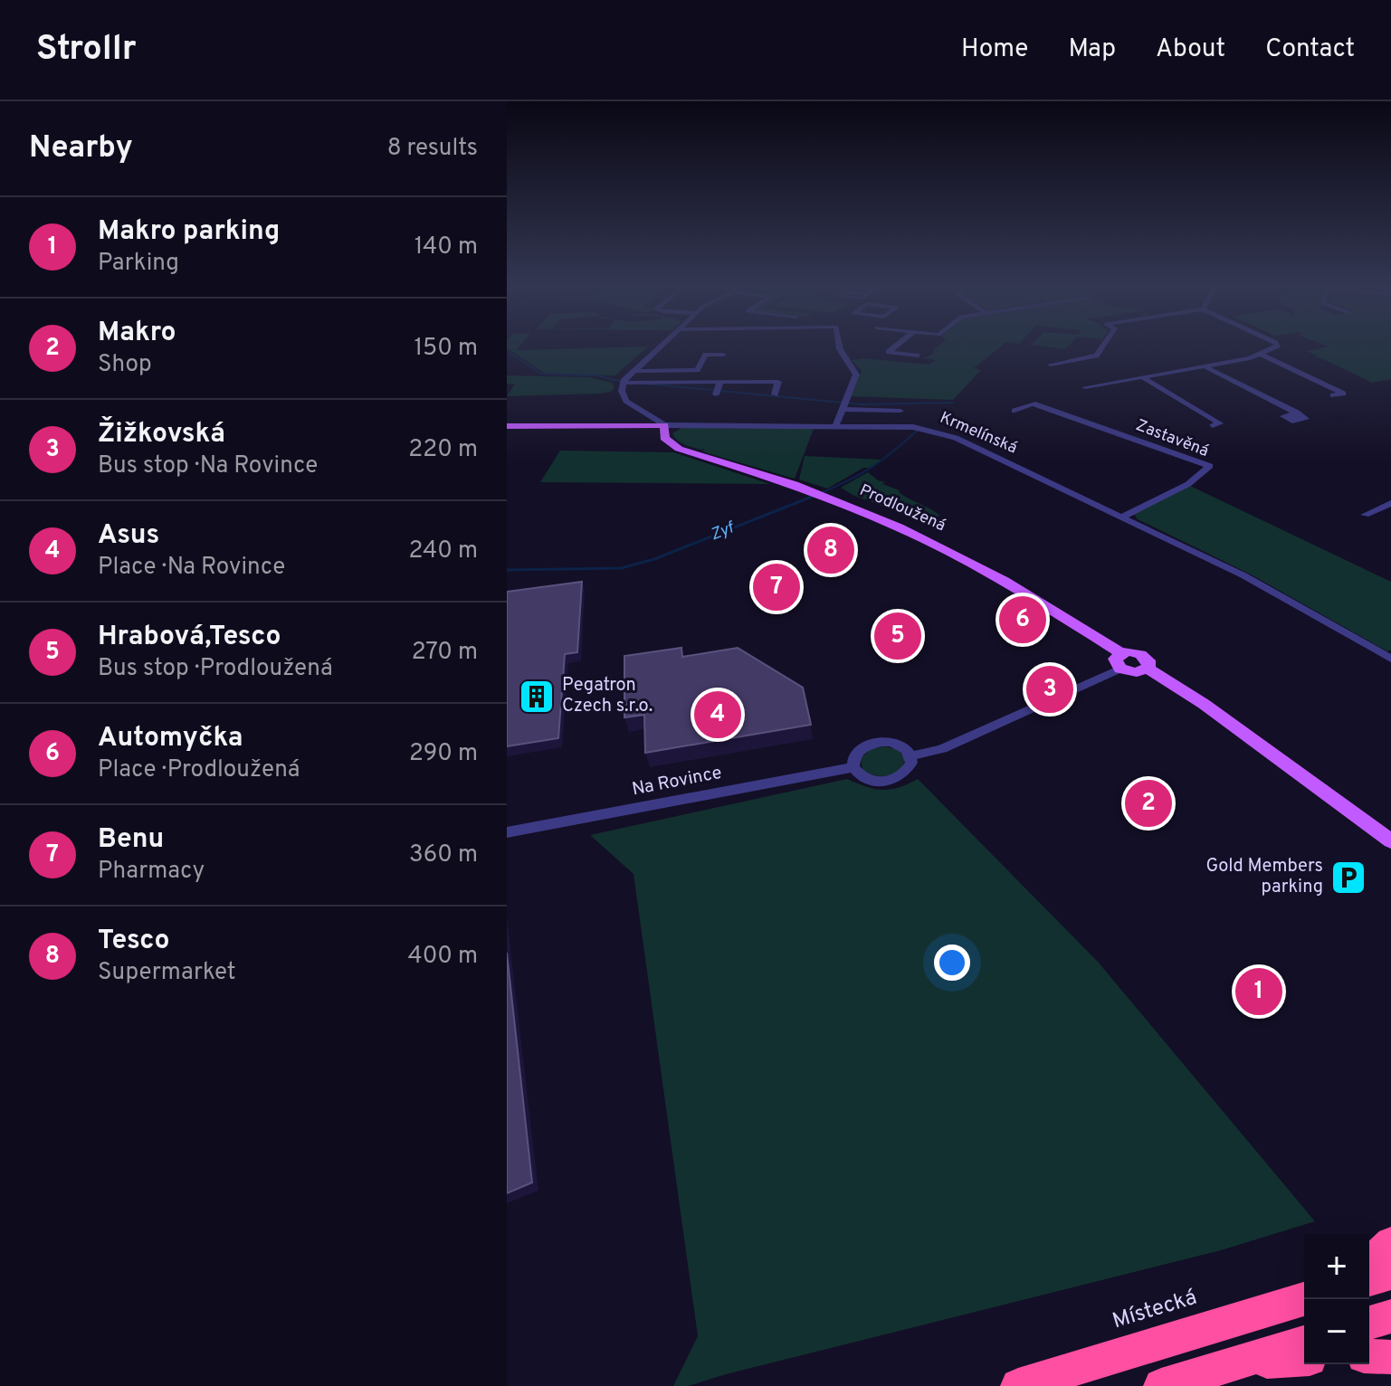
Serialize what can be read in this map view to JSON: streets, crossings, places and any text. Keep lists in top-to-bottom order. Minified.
{"streets":{"highway":["Místecká"],"main road":["Krmelínská","Prodloužená"],"street":["Zastavěná","Na Rovince"]},"crossings":[["Krmelínská","Zastavěná"],["Krmelínská","Prodloužená"]],"water":["Zyf"],"places":{"building":["Pegatron Czech s.r.o."],"parking":["Gold Members parking"]},"page":{"header":"Strollr","nav":["Home","Map","About","Contact"],"heading":["Nearby","8 results"],"list":[{"mark":"1","name":"Makro parking","note":"Parking","value":"140 m"},{"mark":"2","name":"Makro","note":"Shop","value":"150 m"},{"mark":"3","name":"Žižkovská","note":"Bus stop · Na Rovince","value":"220 m"},{"mark":"4","name":"Asus","note":"Place · Na Rovince","value":"240 m"},{"mark":"5","name":"Hrabová,Tesco","note":"Bus stop · Prodloužená","value":"270 m"},{"mark":"6","name":"Automyčka","note":"Place · Prodloužená","value":"290 m"},{"mark":"7","name":"Benu","note":"Pharmacy","value":"360 m"},{"mark":"8","name":"Tesco","note":"Supermarket","value":"400 m"}],"pins":["8","7","6","5","3","4","2","1"],"map_buttons":["+","−"]}}
